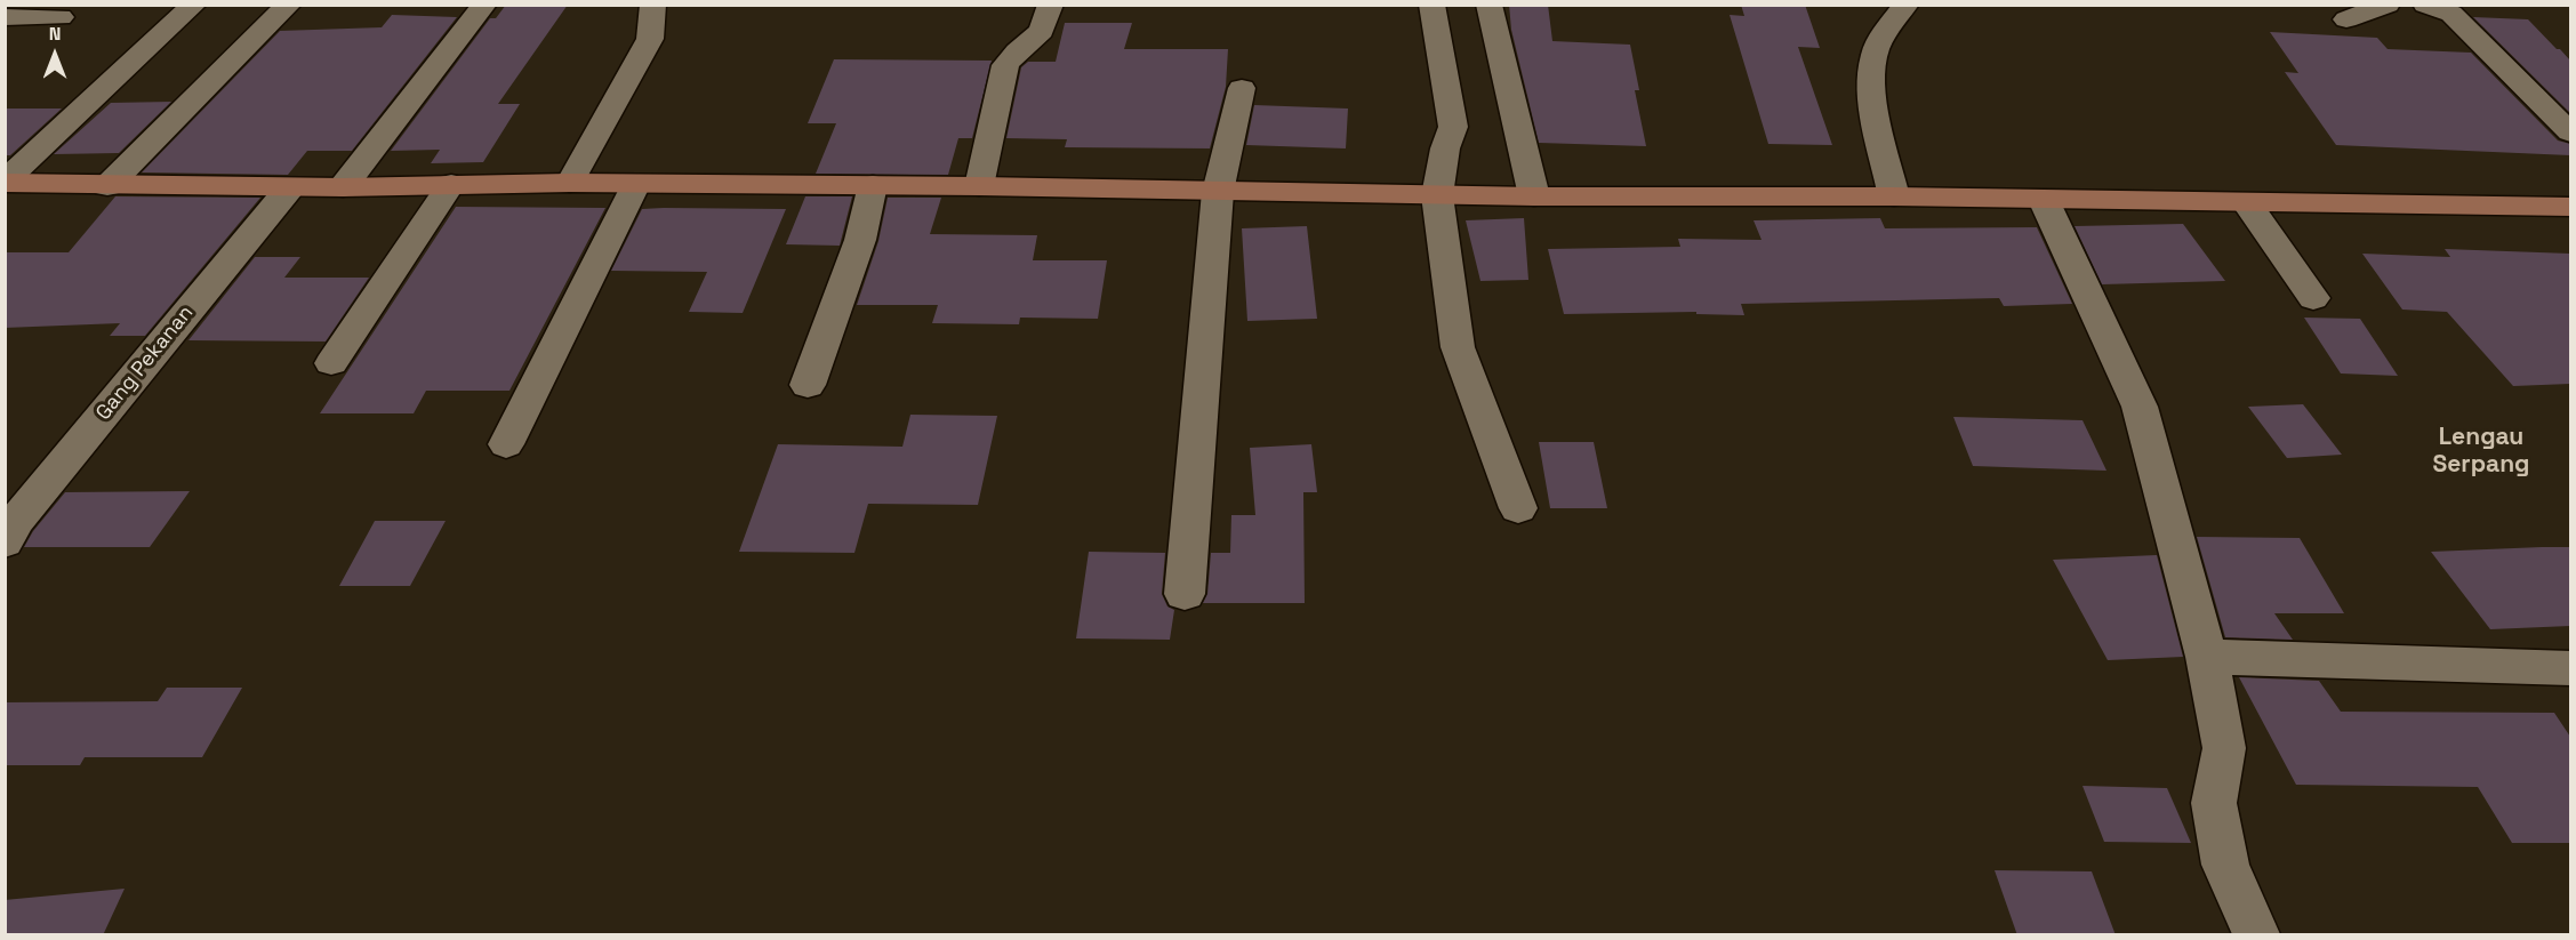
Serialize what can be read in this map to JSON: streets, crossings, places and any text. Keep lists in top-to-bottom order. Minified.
{"streets":{"street":["Gang Pekanan"]},"districts":["Lengau Serpang"],"north":"top"}
